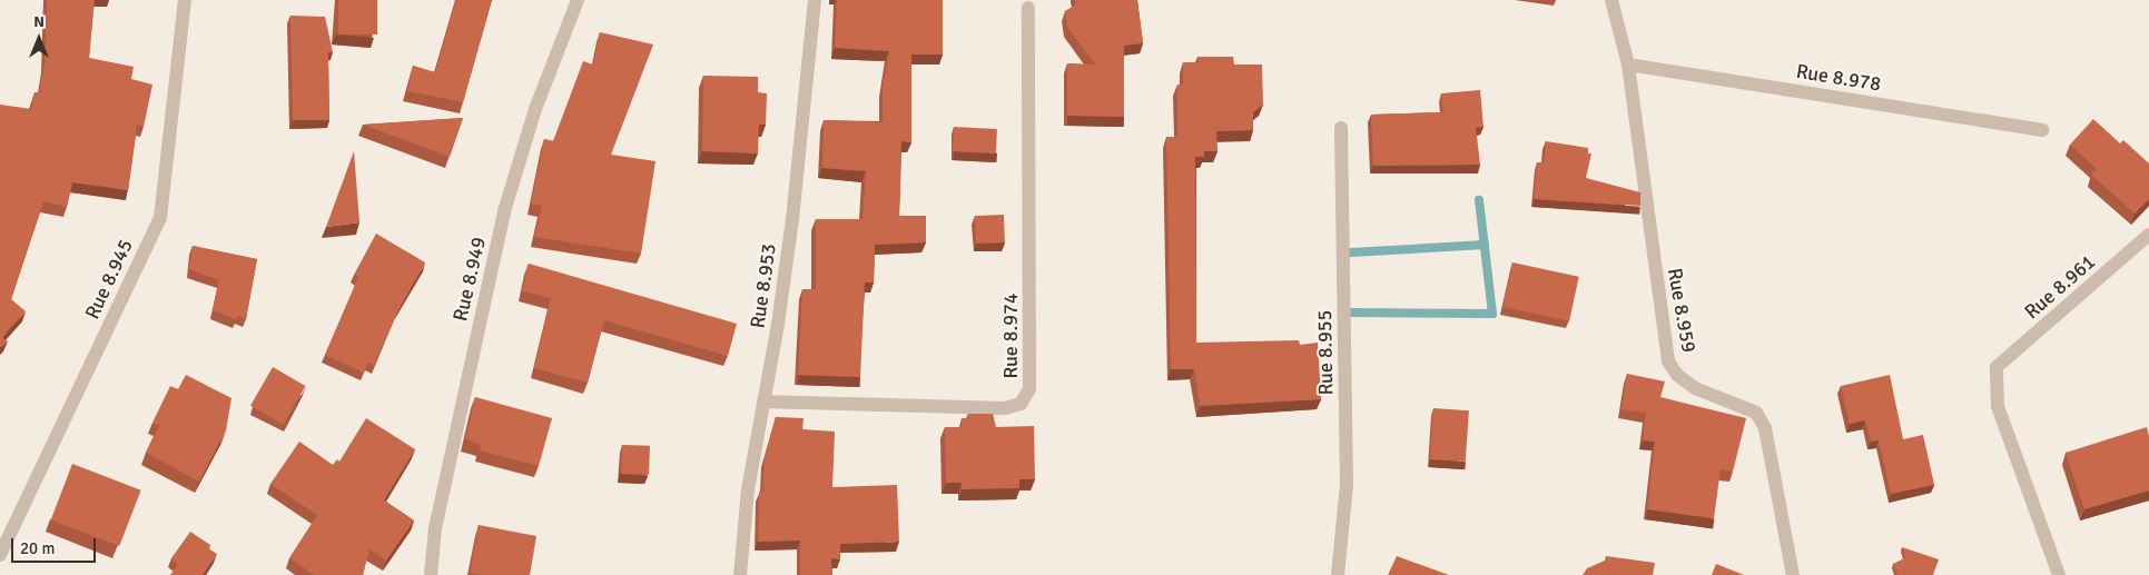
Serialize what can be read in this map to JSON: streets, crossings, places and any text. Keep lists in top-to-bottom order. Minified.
{"streets":{"street":["Rue 8.978","Rue 8.945","Rue 8.949","Rue 8.953","Rue 8.961","Rue 8.959","Rue 8.974","Rue 8.955"]},"crossings":[["Rue 8.978","Rue 8.959"],["Rue 8.953","Rue 8.974"]],"scale_bar":"20 m","north":"top"}
